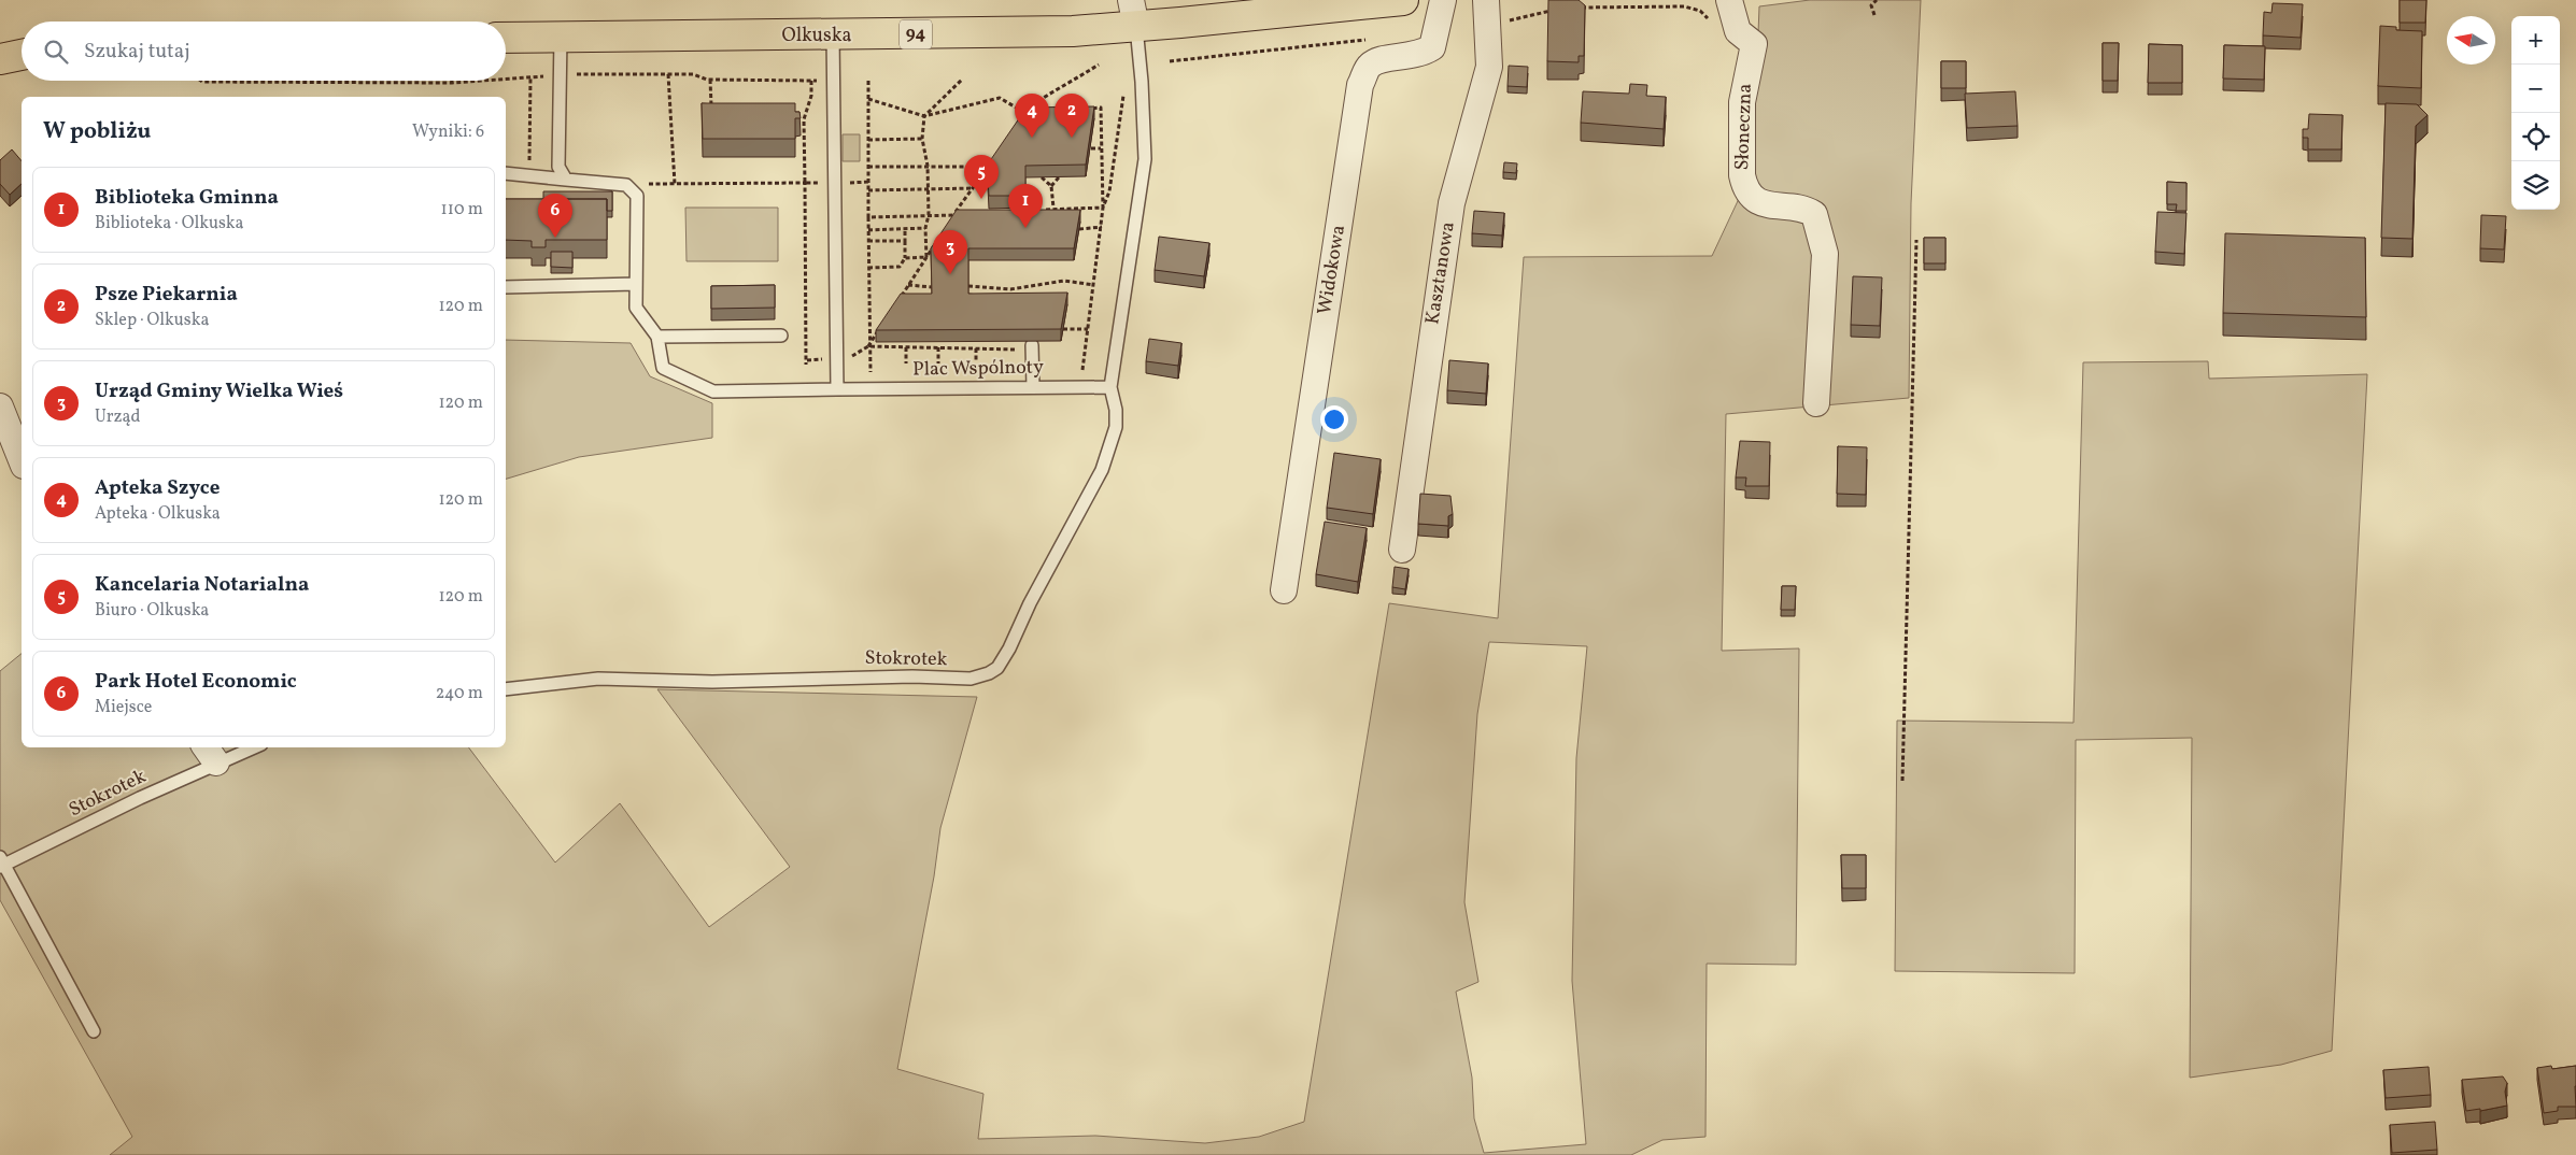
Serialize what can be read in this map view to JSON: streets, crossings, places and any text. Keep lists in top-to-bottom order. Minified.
{"streets":{"main road":["94","Olkuska"],"street":["Słoneczna","Widokowa","Kasztanowa"],"lane":["Plac Wspólnoty","Stokrotek"]},"crossings":[["94","Olkuska"],["Plac Wspólnoty","Stokrotek"]],"north":"left","page":{"map_buttons":["+","−"],"search":"Szukaj tutaj","pins":["2","4","5","1","6","3"],"heading":["W pobliżu","Wyniki: 6"],"list":[{"mark":"1","name":"Biblioteka Gminna","note":"Biblioteka · Olkuska","value":"110 m"},{"mark":"2","name":"Psze Piekarnia","note":"Sklep · Olkuska","value":"120 m"},{"mark":"3","name":"Urząd Gminy Wielka Wieś","note":"Urząd","value":"120 m"},{"mark":"4","name":"Apteka Szyce","note":"Apteka · Olkuska","value":"120 m"},{"mark":"5","name":"Kancelaria Notarialna","note":"Biuro · Olkuska","value":"120 m"},{"mark":"6","name":"Park Hotel Economic","note":"Miejsce","value":"240 m"}]}}
